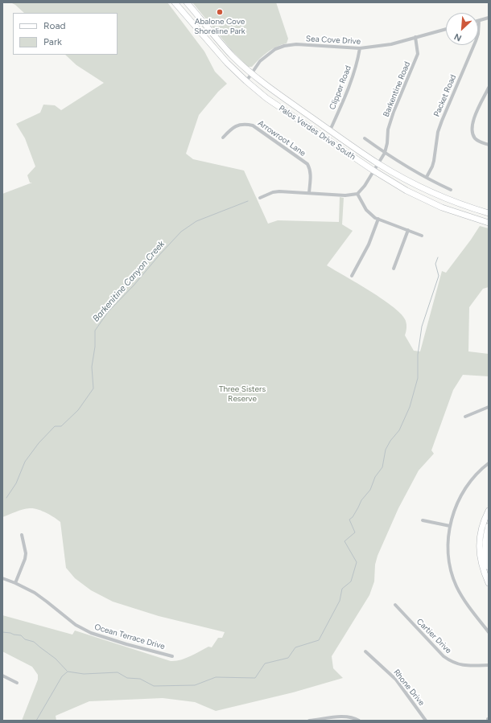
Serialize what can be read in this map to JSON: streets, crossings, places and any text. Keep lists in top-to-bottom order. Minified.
{"streets":{"main road":["Palos Verdes Drive South"],"street":["Sea Cove Drive","Clipper Road","Barkentine Road","Packet Road","Arrowroot Lane","Cartier Drive","Ocean Terrace Drive","Rhone Drive"]},"crossings":[["Sea Cove Drive","Clipper Road"],["Sea Cove Drive","Barkentine Road"],["Sea Cove Drive","Palos Verdes Drive South"],["Clipper Road","Palos Verdes Drive South"],["Barkentine Road","Palos Verdes Drive South"]],"water":["Barkenitine Canyon Creek"],"parks":["Three Sisters Reserve"],"places":["Abalone Cove Shoreline Park"],"legend":["Road","Park"],"north":"bottom left"}
